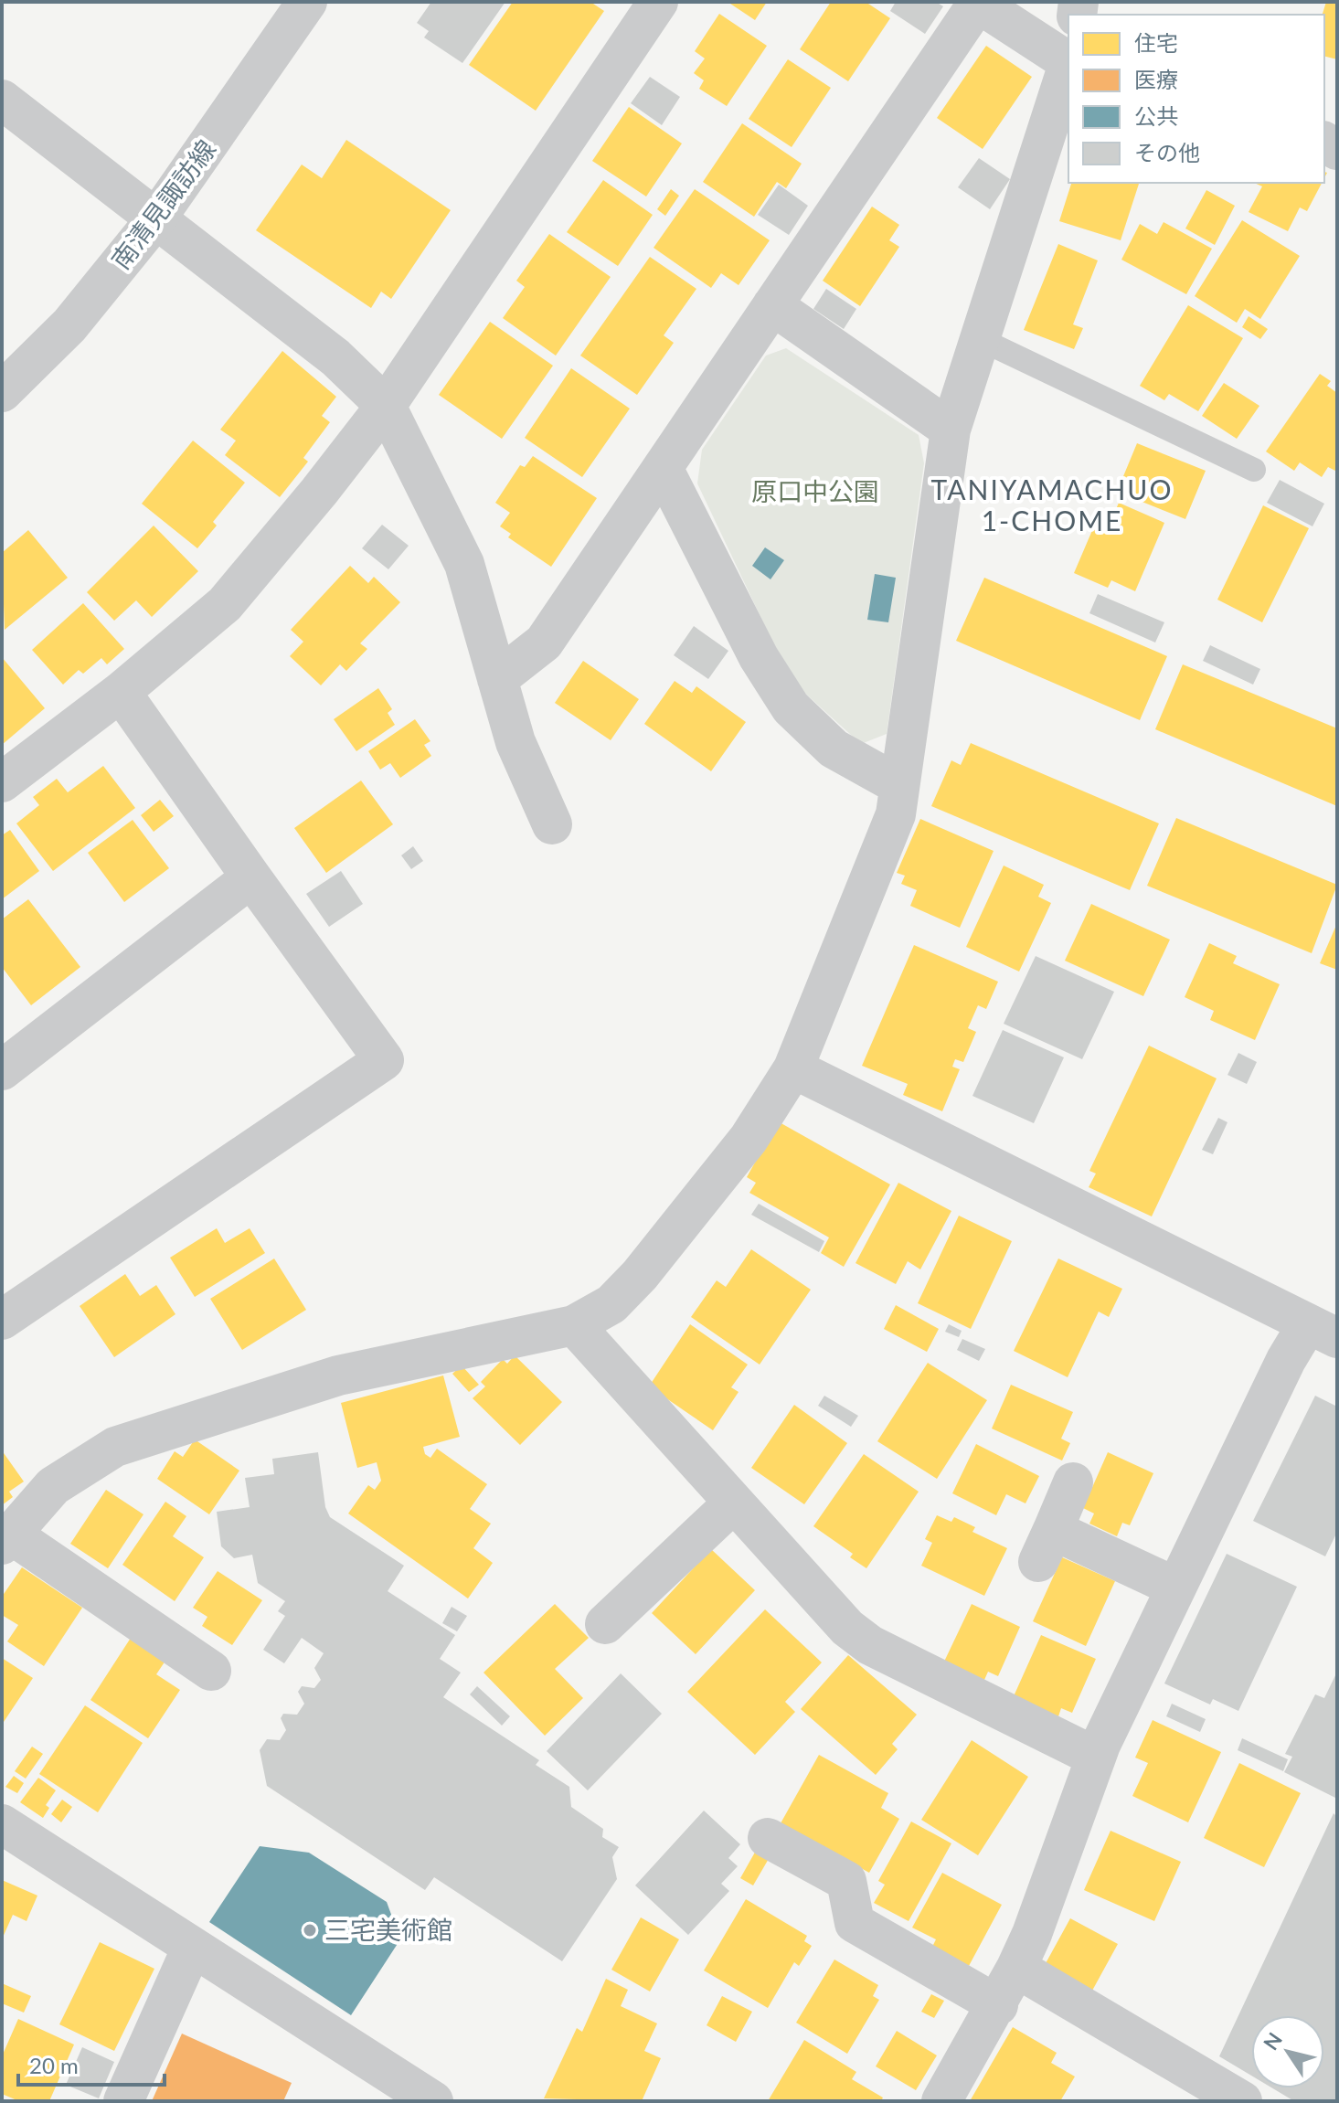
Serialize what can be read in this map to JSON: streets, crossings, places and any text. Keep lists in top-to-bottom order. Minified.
{"streets":{"street":["南清見諏訪線"]},"districts":["TANIYAMACHUO 1-CHOME"],"parks":["原口中公園"],"places":["三宅美術館"],"legend":["住宅","医療","公共","その他"],"scale_bar":"20 m","north":"top left"}
